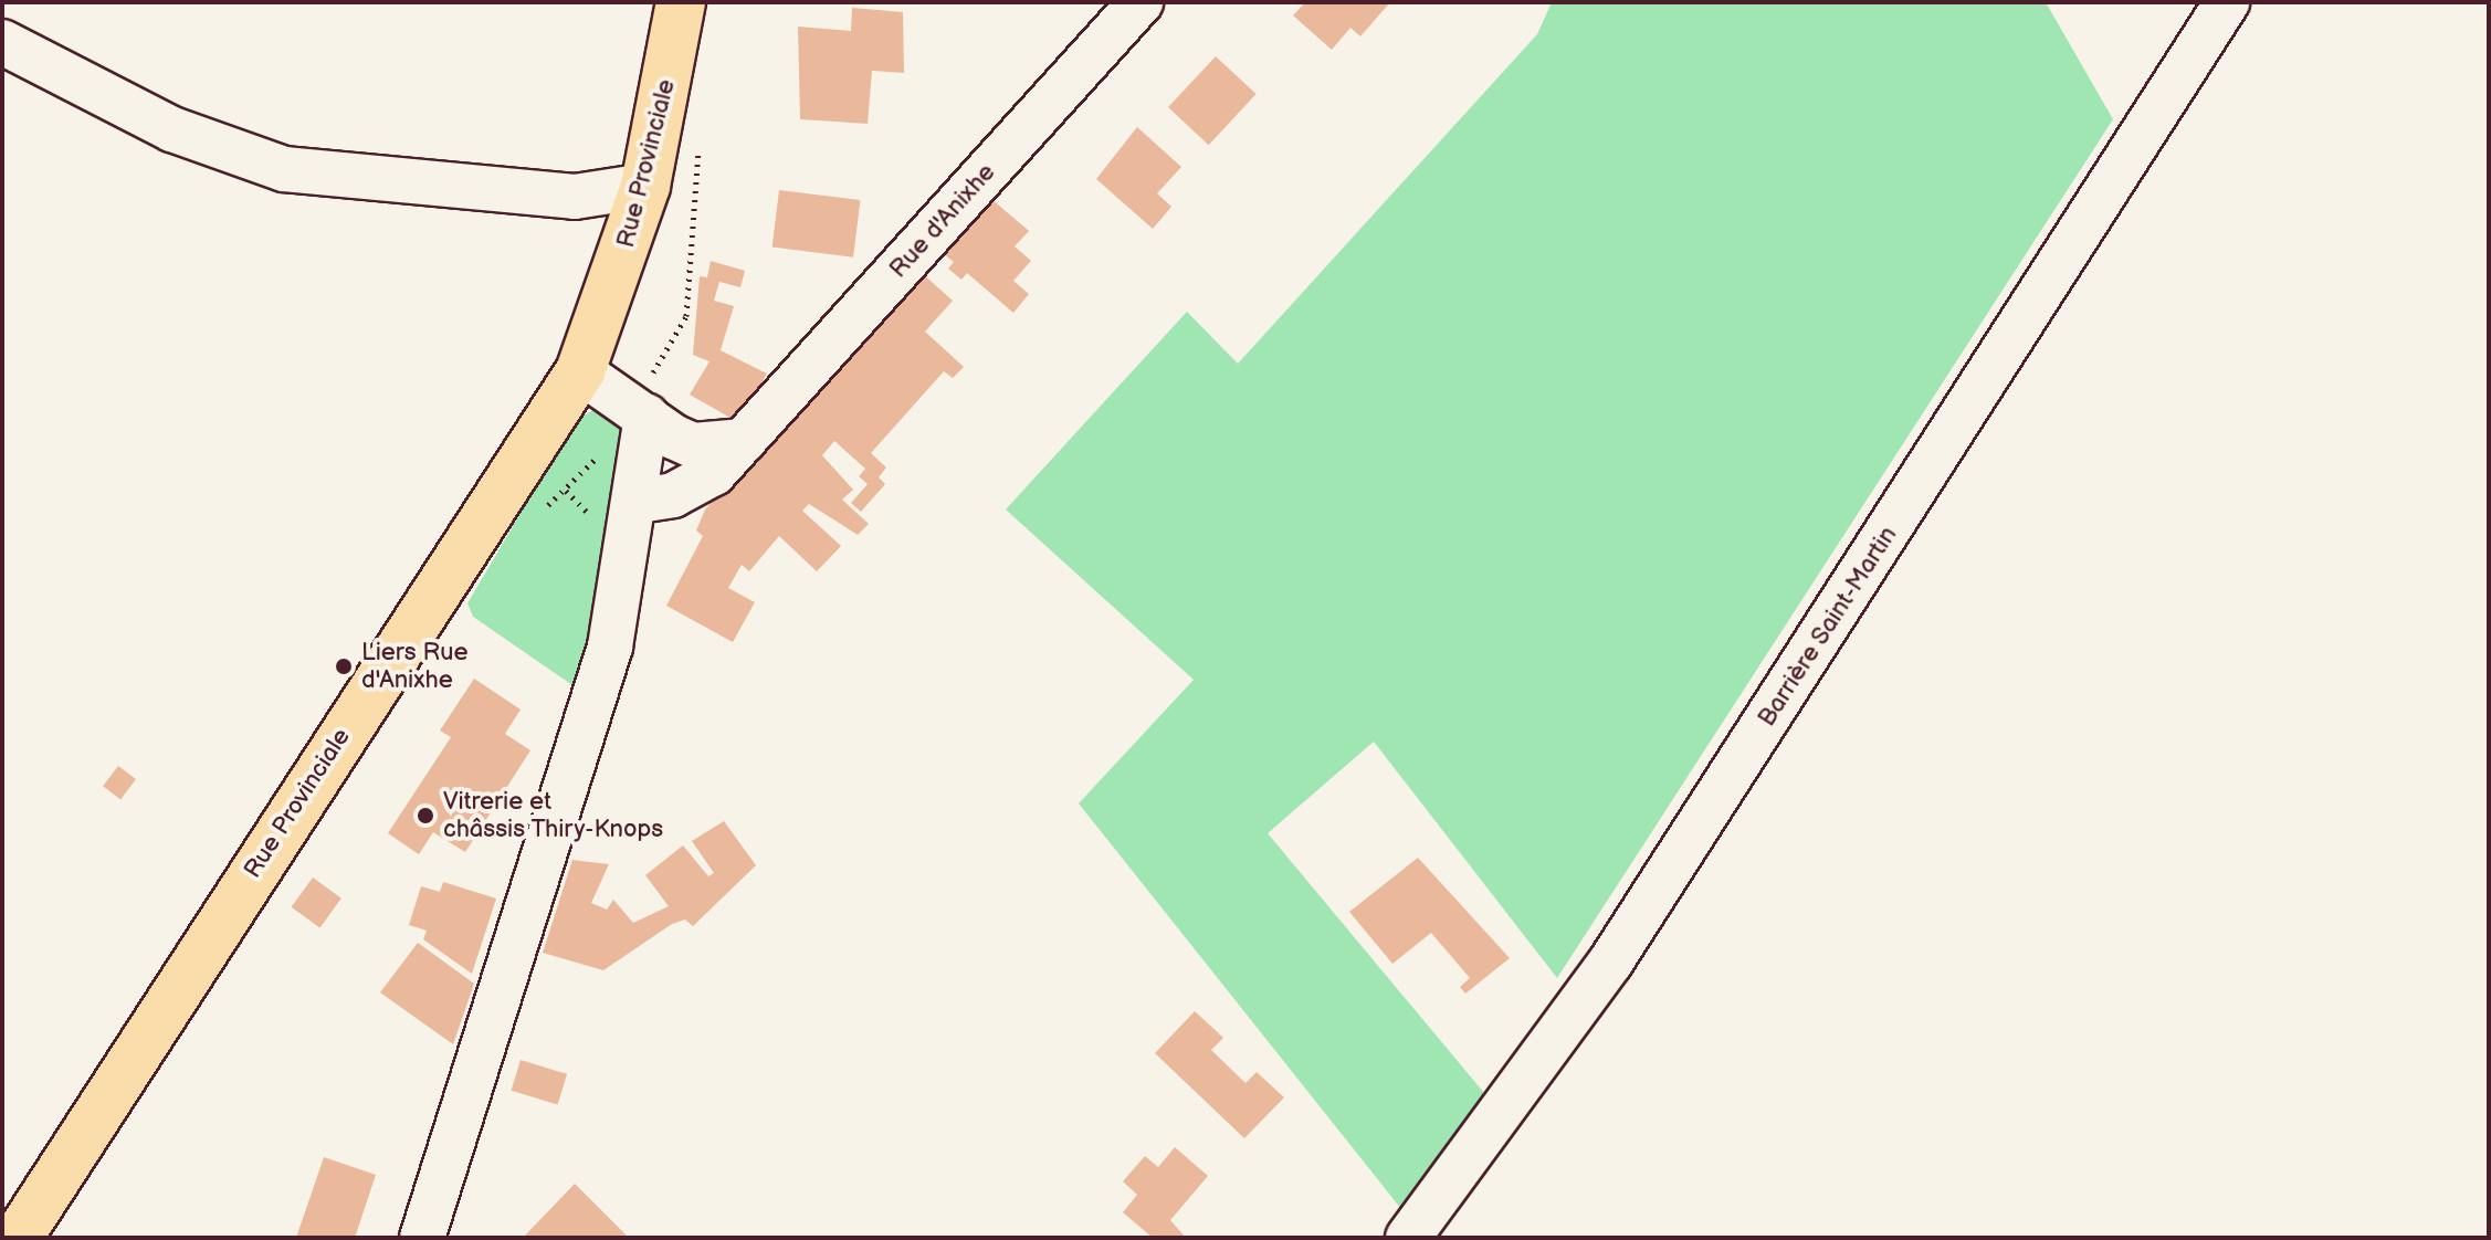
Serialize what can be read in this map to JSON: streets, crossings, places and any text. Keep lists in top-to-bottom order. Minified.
{"streets":{"main road":["Rue Provinciale"],"street":["Rue d'Anixhe","Barrière Saint-Martin"]},"places":["Liers Rue d'Anixhe","Vitrerie et châssis Thiry-Knops"]}
